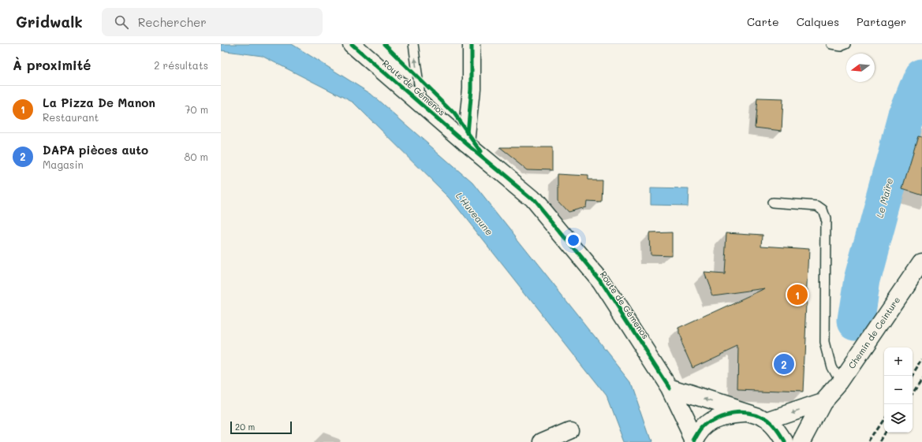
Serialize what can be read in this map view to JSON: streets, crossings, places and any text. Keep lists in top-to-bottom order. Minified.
{"streets":{"main road":["Route de Gémenos","Chemin de Ceinture"]},"water":["Le Maïre","L'Huveaune"],"scale_bar":"20 m","north":"left","page":{"header":"Gridwalk","search":"Rechercher","nav":["Carte","Calques","Partager"],"heading":["À proximité","2 résultats"],"list":[{"mark":"1","name":"La Pizza De Manon","note":"Restaurant","value":"70 m"},{"mark":"2","name":"DAPA pièces auto","note":"Magasin","value":"80 m"}],"pins":["1","2"],"map_buttons":["+","−"],"scale":"20 m"}}
